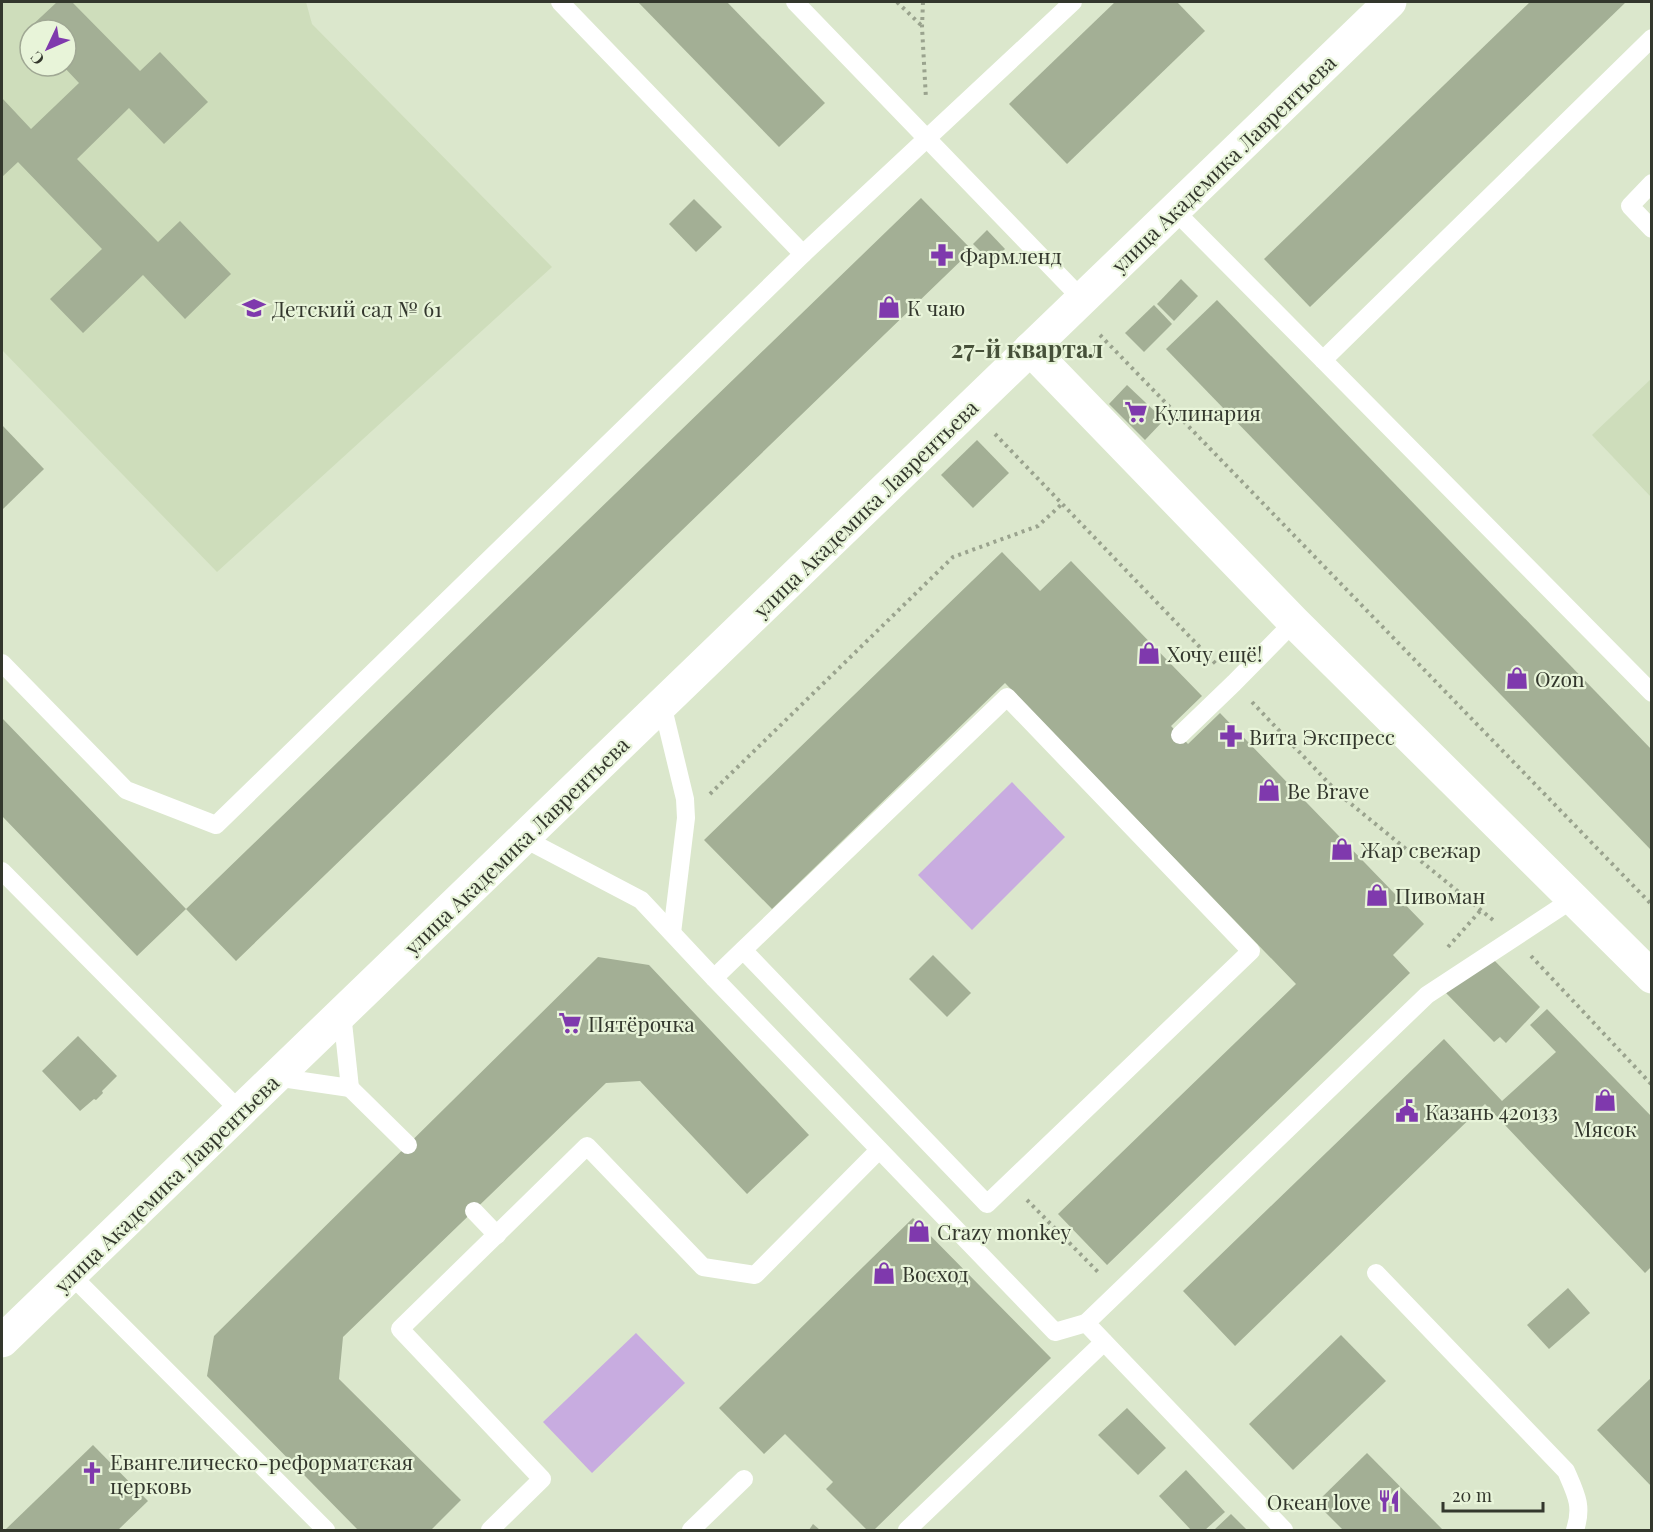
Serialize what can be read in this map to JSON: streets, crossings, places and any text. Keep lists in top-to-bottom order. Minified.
{"streets":{"street":["улица Академика Лаврентьева"]},"districts":["27-й квартал"],"places":{"pharmacy":["Фармленд","Вита Экспресс"],"shop":["К чаю","Хочу ещё!","Ozon","Be Brave","Жар свежар","Пивоман","Мясок","Crazy monkey","Восход"],"school or university":["Детский сад № 61"],"supermarket":["Кулинария","Пятёрочка"],"public building":["Казань 420133"],"church":["Евангелическо-реформатская церковь"],"restaurant":["Океан love"]},"scale_bar":"20 m","north":"bottom left"}
